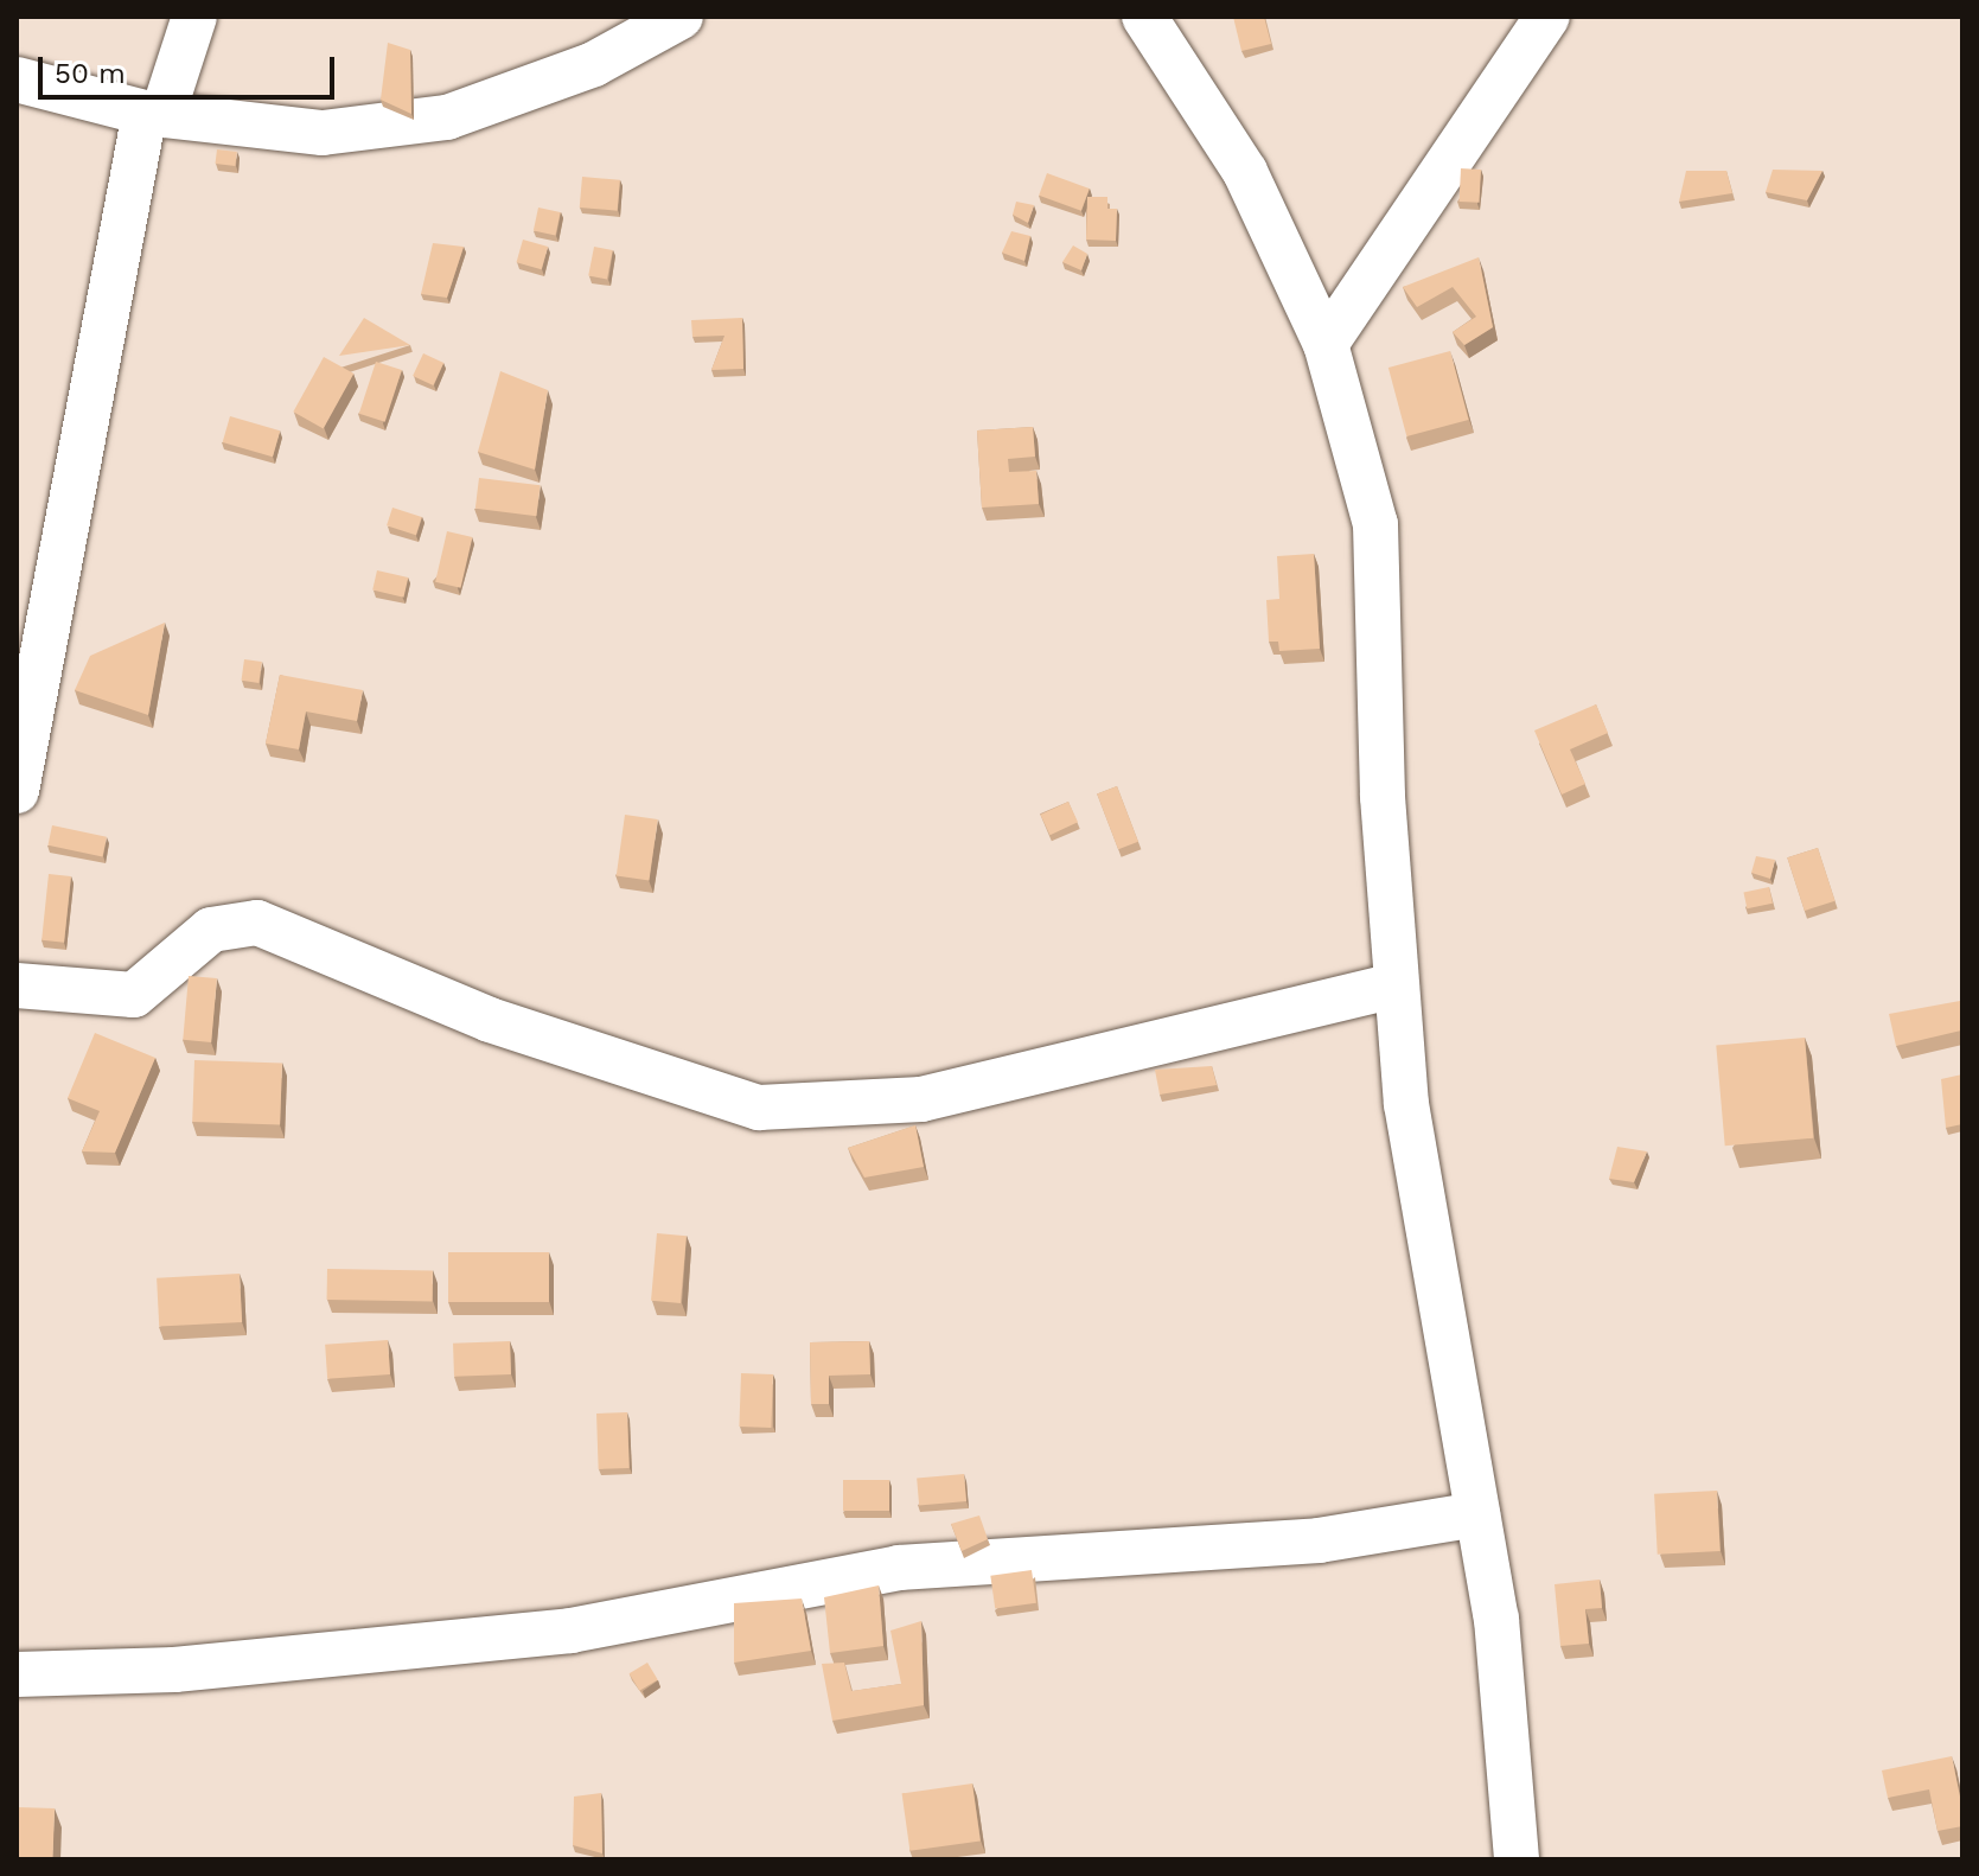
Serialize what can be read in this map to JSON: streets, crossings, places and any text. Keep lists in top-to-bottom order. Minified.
{"scale_bar":"50 m"}
